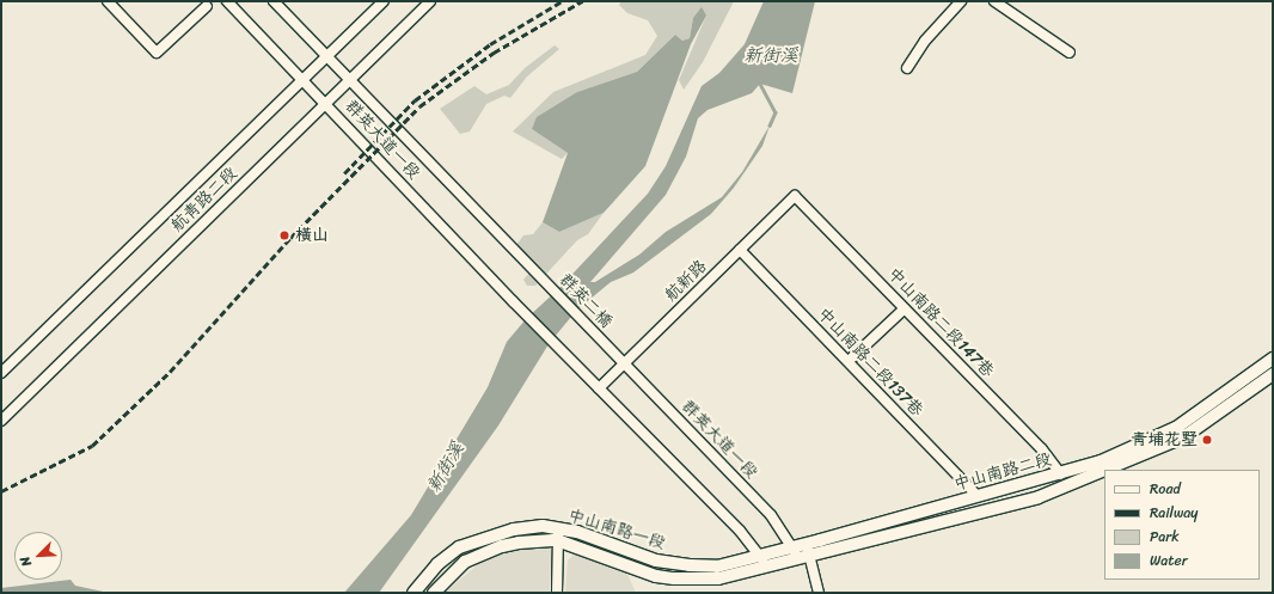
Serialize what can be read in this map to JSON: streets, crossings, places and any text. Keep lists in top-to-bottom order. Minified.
{"streets":{"main road":["中山南路二段","中山南路一段"],"street":["群英大道一段","航青路二段","航新路","群英二橋","中山南路二段147巷","中山南路二段137巷"]},"crossings":[["群英大道一段","航青路二段"],["群英大道一段","航新路"],["群英大道一段","群英二橋"],["群英大道一段","中山南路二段"],["航新路","中山南路二段147巷"],["航新路","中山南路二段137巷"],["中山南路二段147巷","中山南路二段"],["中山南路二段137巷","中山南路二段"],["中山南路二段","中山南路一段"]],"water":["新街溪"],"places":["橫山","青埔花墅"],"legend":["Road","Railway","Park","Water"],"north":"bottom left"}
